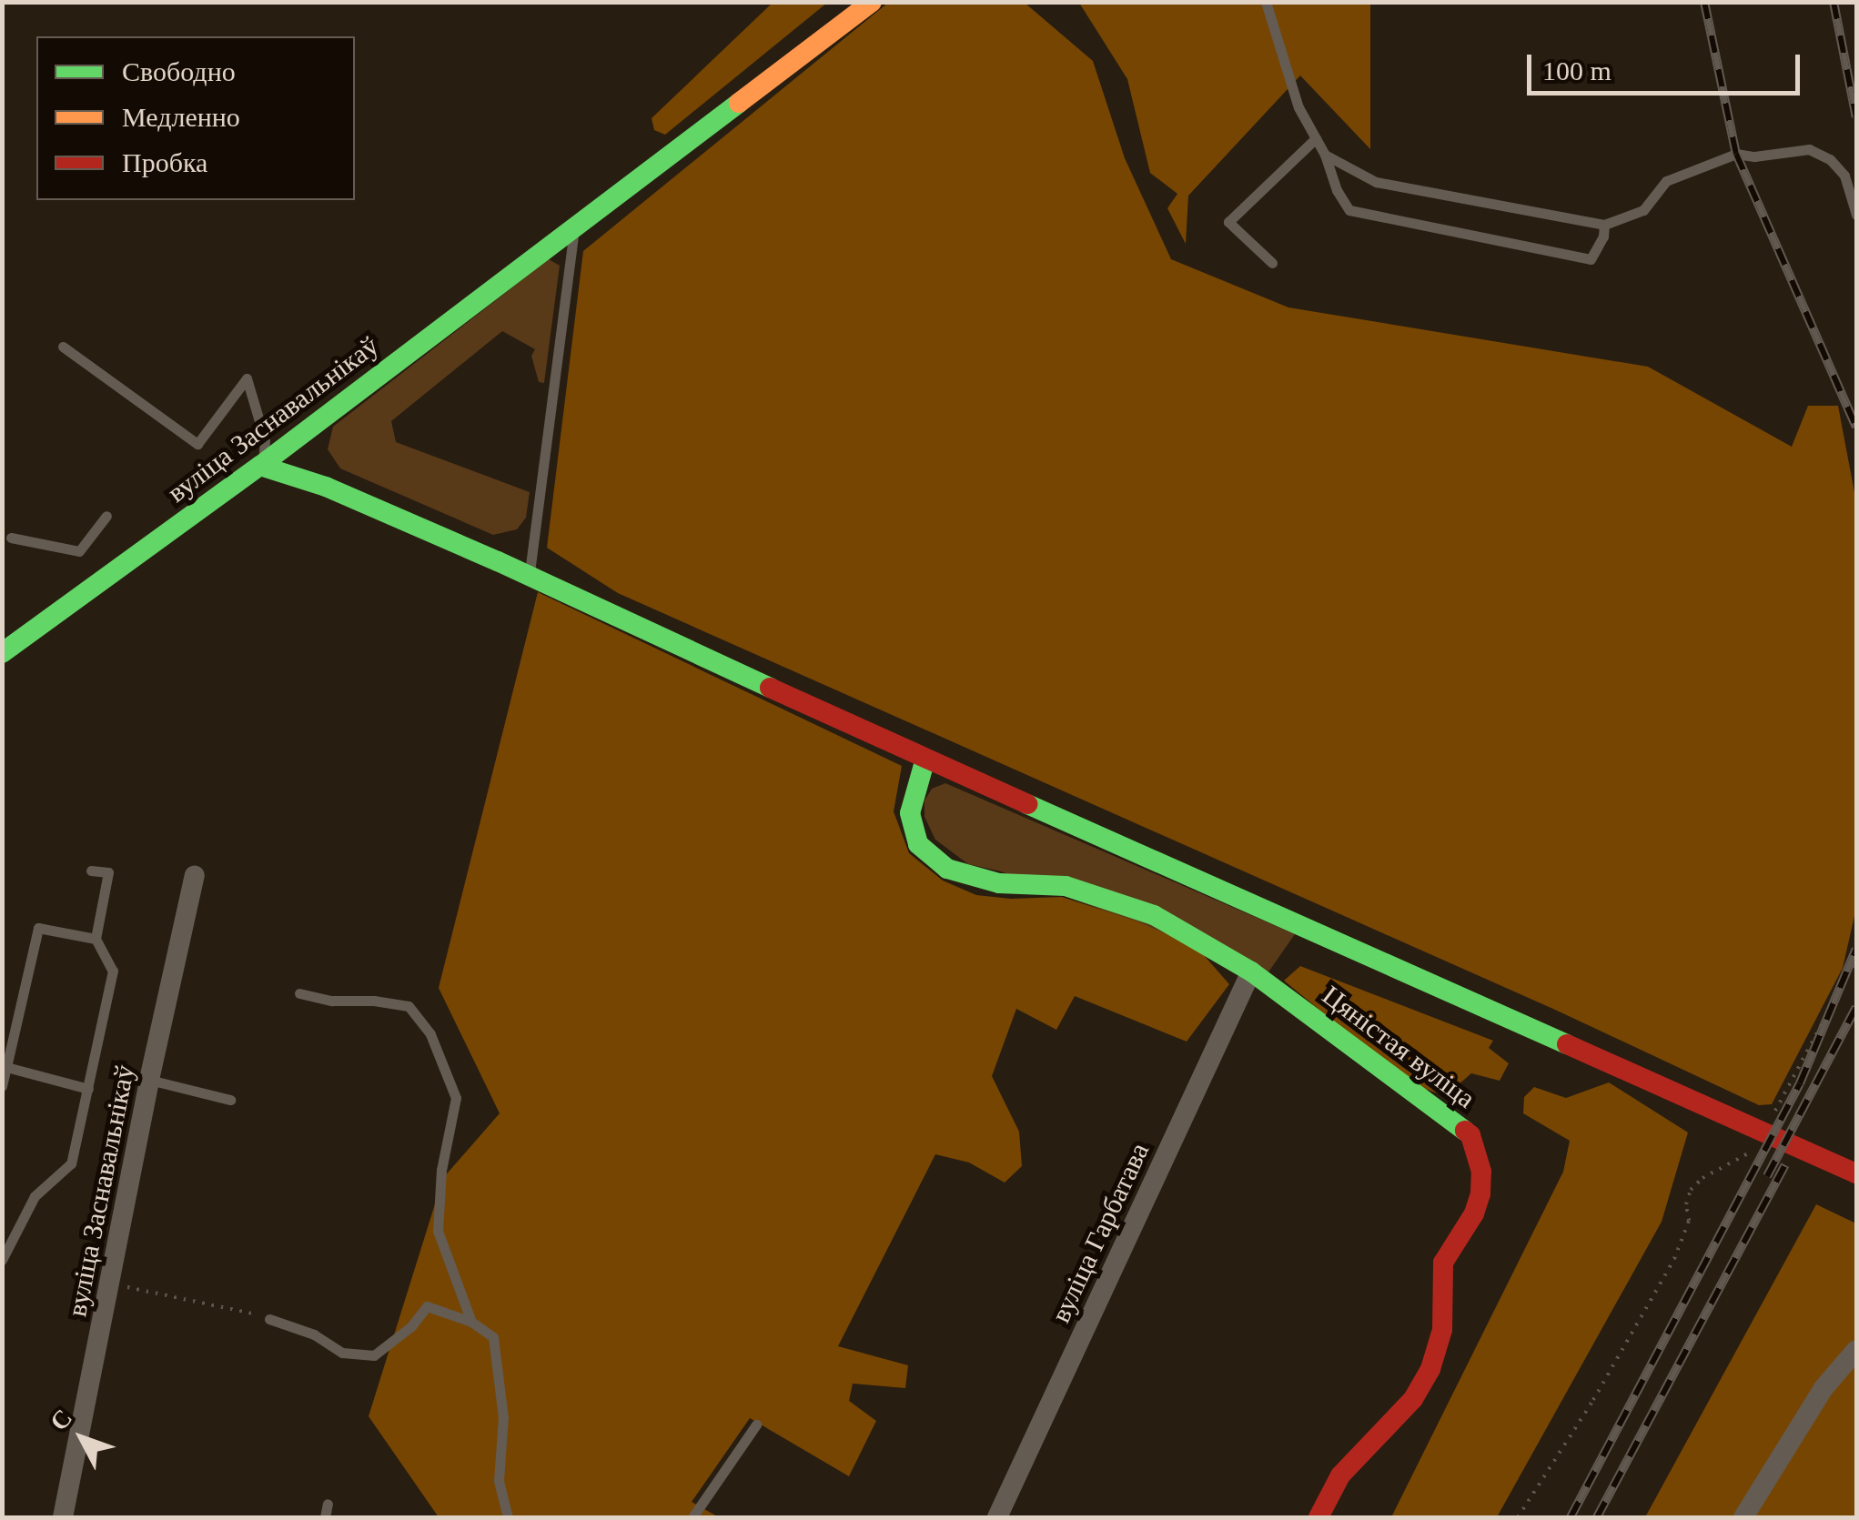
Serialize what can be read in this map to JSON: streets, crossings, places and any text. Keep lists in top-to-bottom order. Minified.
{"streets":{"main road":["вуліца Заснавальнікаў","Цяністая вуліца"],"street":["вуліца Гарбатава"]},"crossings":[["Цяністая вуліца","вуліца Гарбатава"]],"legend":["Свободно","Медленно","Пробка"],"scale_bar":"100 m","north":"top left"}
